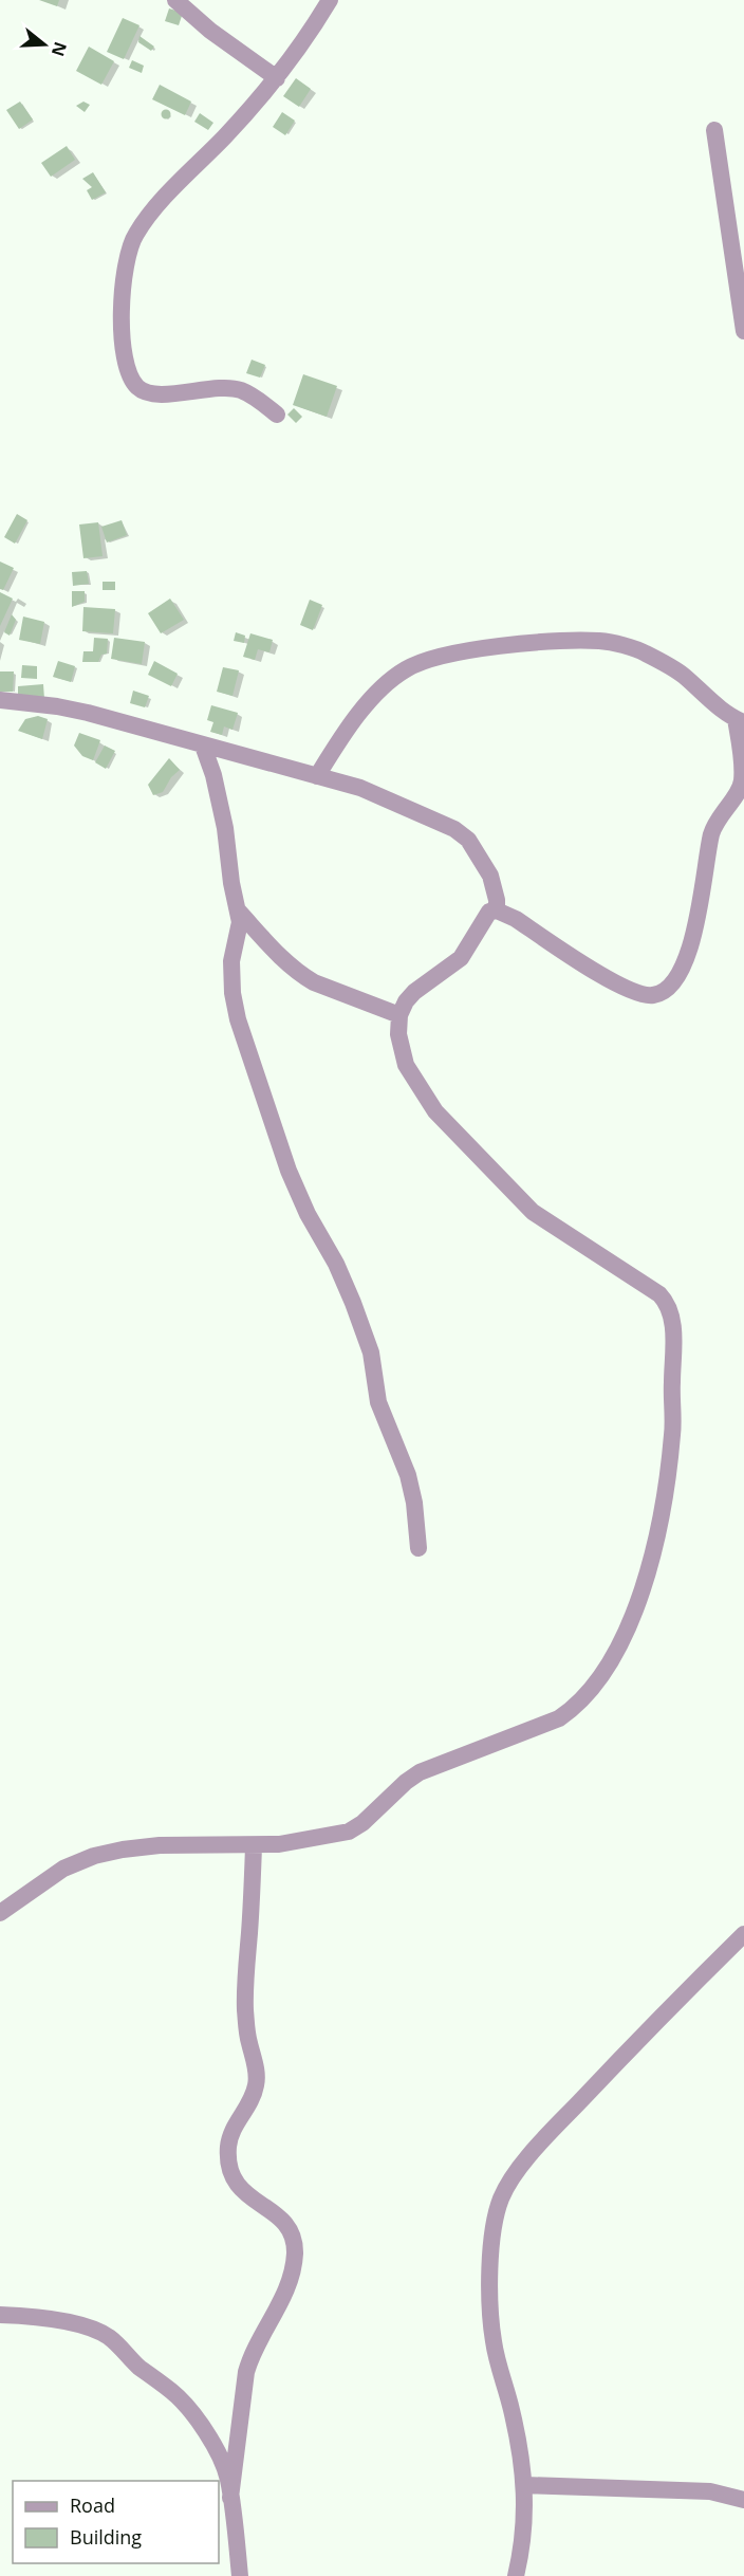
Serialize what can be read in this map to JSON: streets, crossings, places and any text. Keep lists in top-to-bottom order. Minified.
{"legend":["Road","Building"],"north":"right"}
